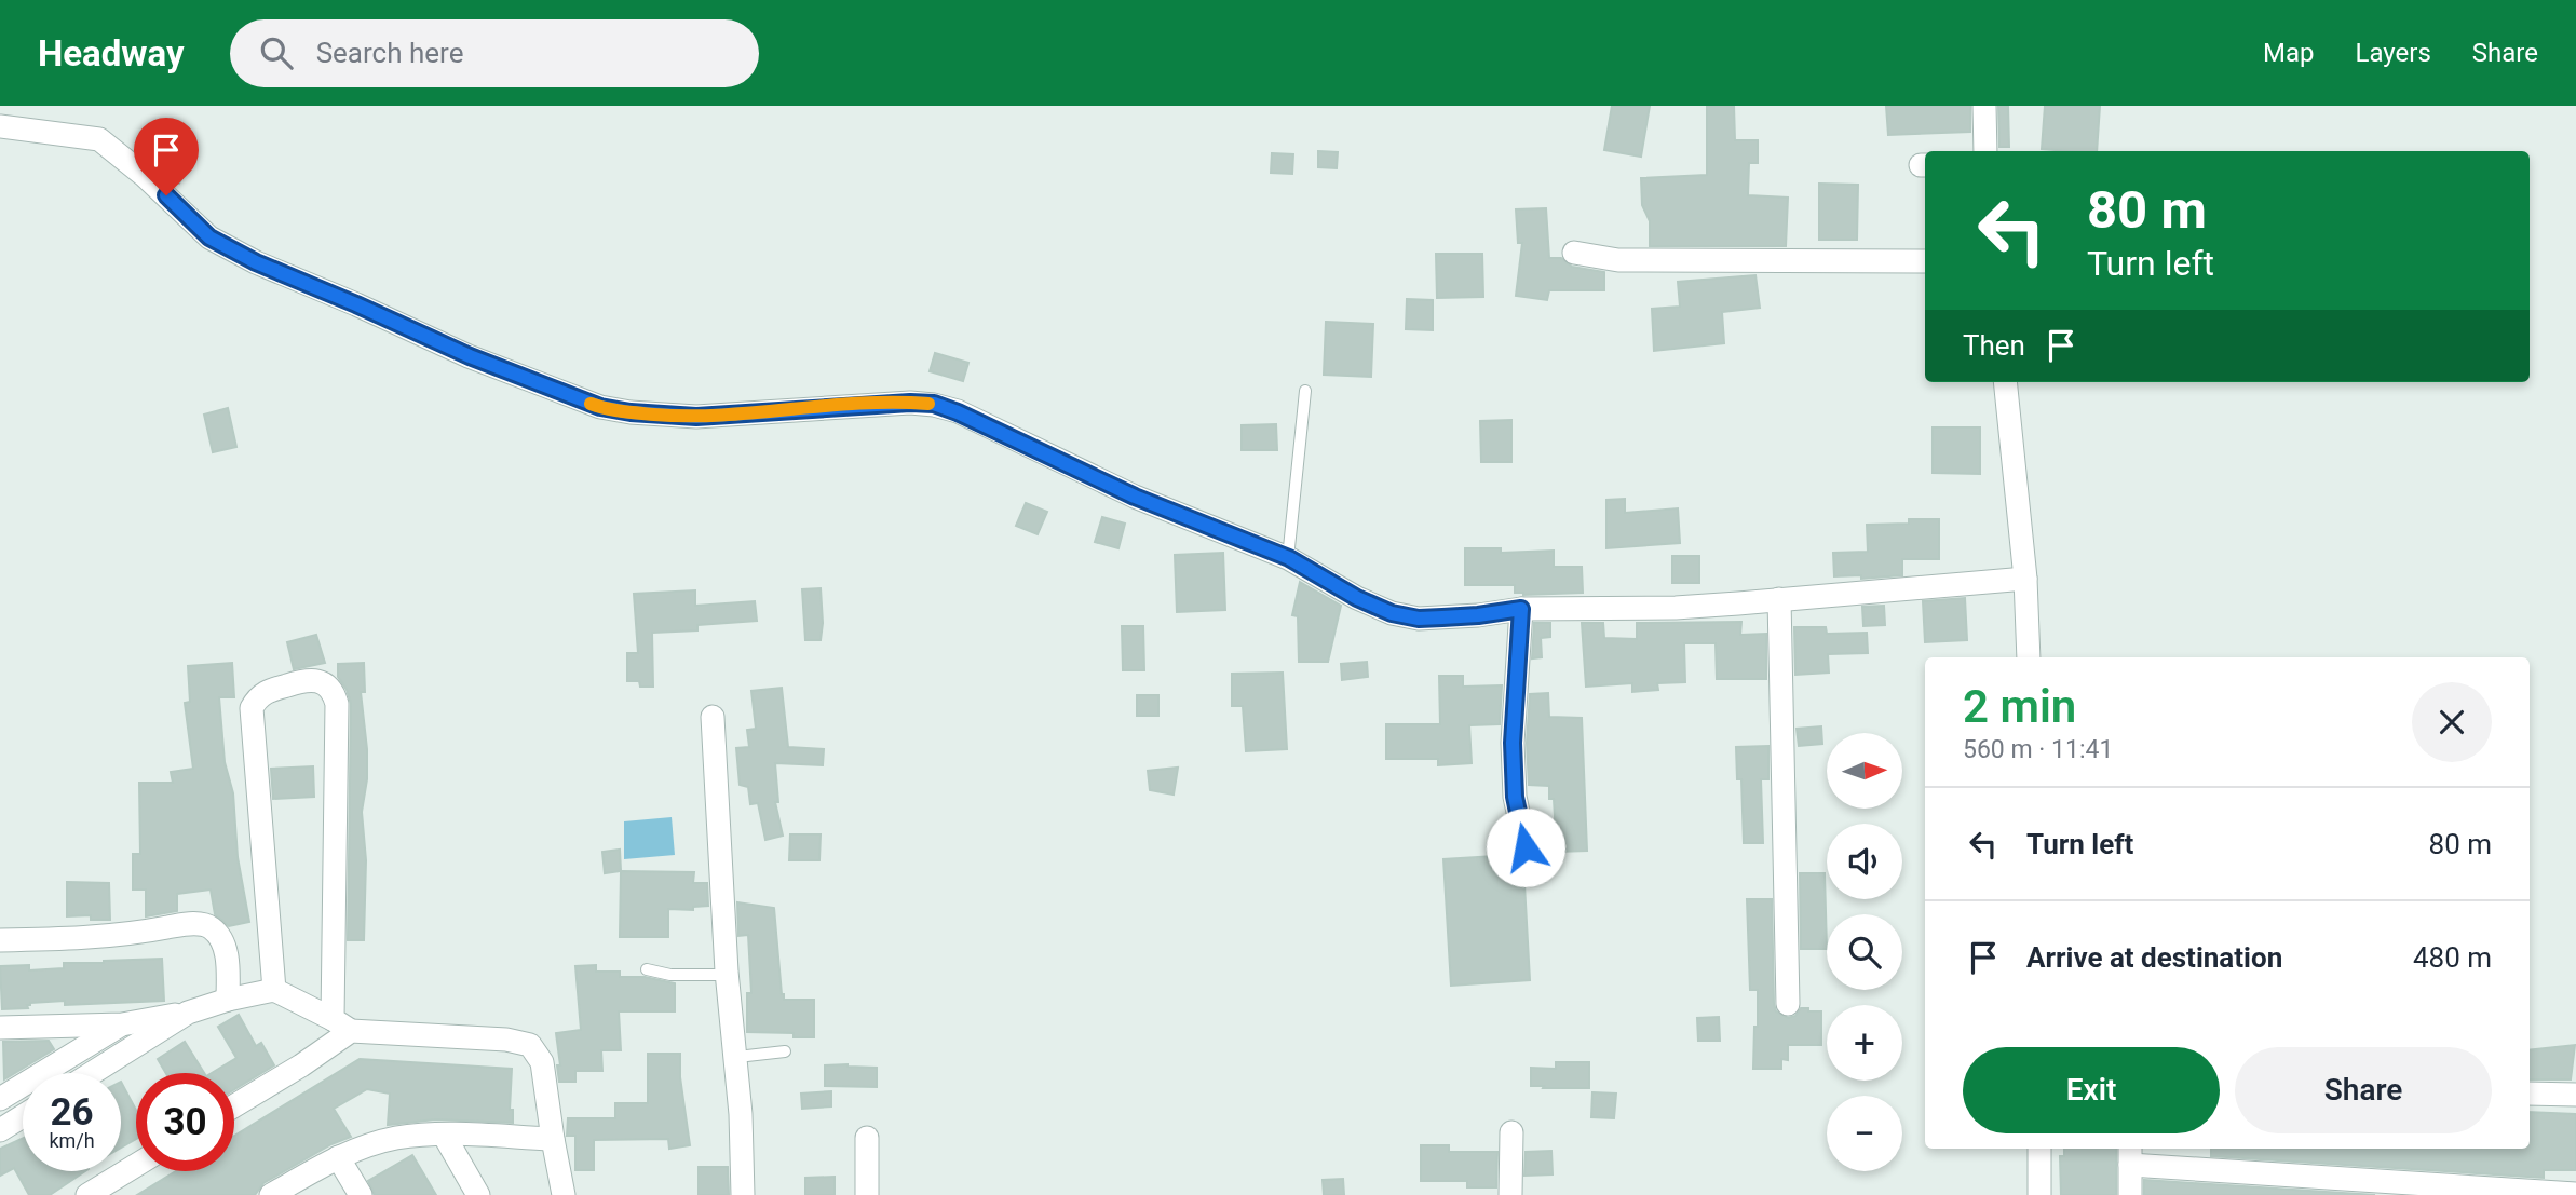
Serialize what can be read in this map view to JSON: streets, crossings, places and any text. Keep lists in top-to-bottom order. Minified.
{"north":"right","page":{"header":"Headway","search":"Search here","nav":["Map","Layers","Share"],"turn":["80 m","Turn left"],"then":"Then","heading":["2 min","560 m · 11:41"],"map_buttons":["+","−"],"list":[{"name":"Turn left","value":"80 m"},{"name":"Arrive at destination","value":"480 m"}],"buttons":["Exit","Share"],"speed":"26 km/h","limit":"30"}}
